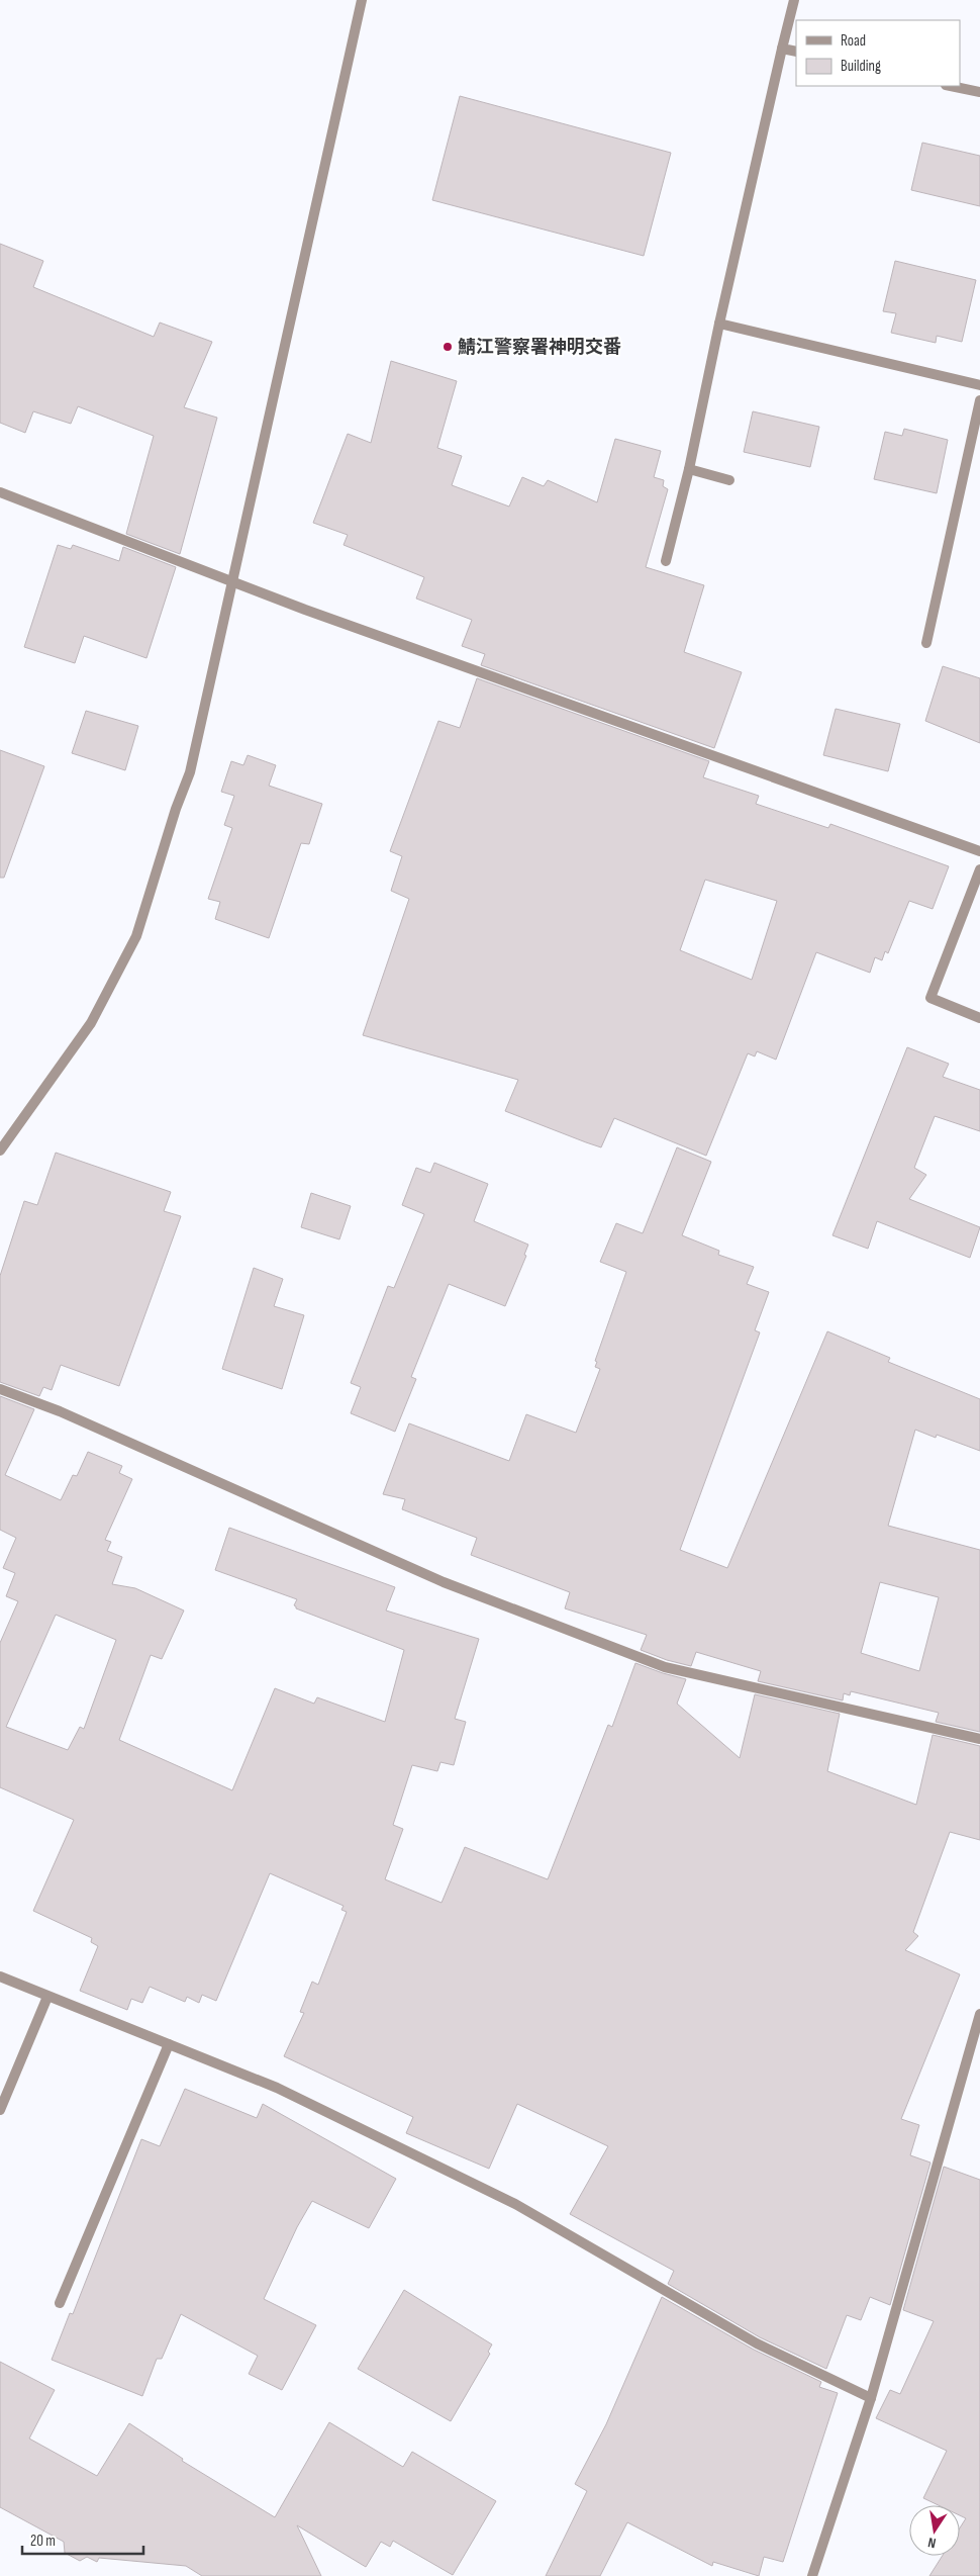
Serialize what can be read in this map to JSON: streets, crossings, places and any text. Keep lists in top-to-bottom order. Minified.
{"places":["鯖江警察署神明交番"],"legend":["Road","Building"],"scale_bar":"20 m","north":"bottom"}
